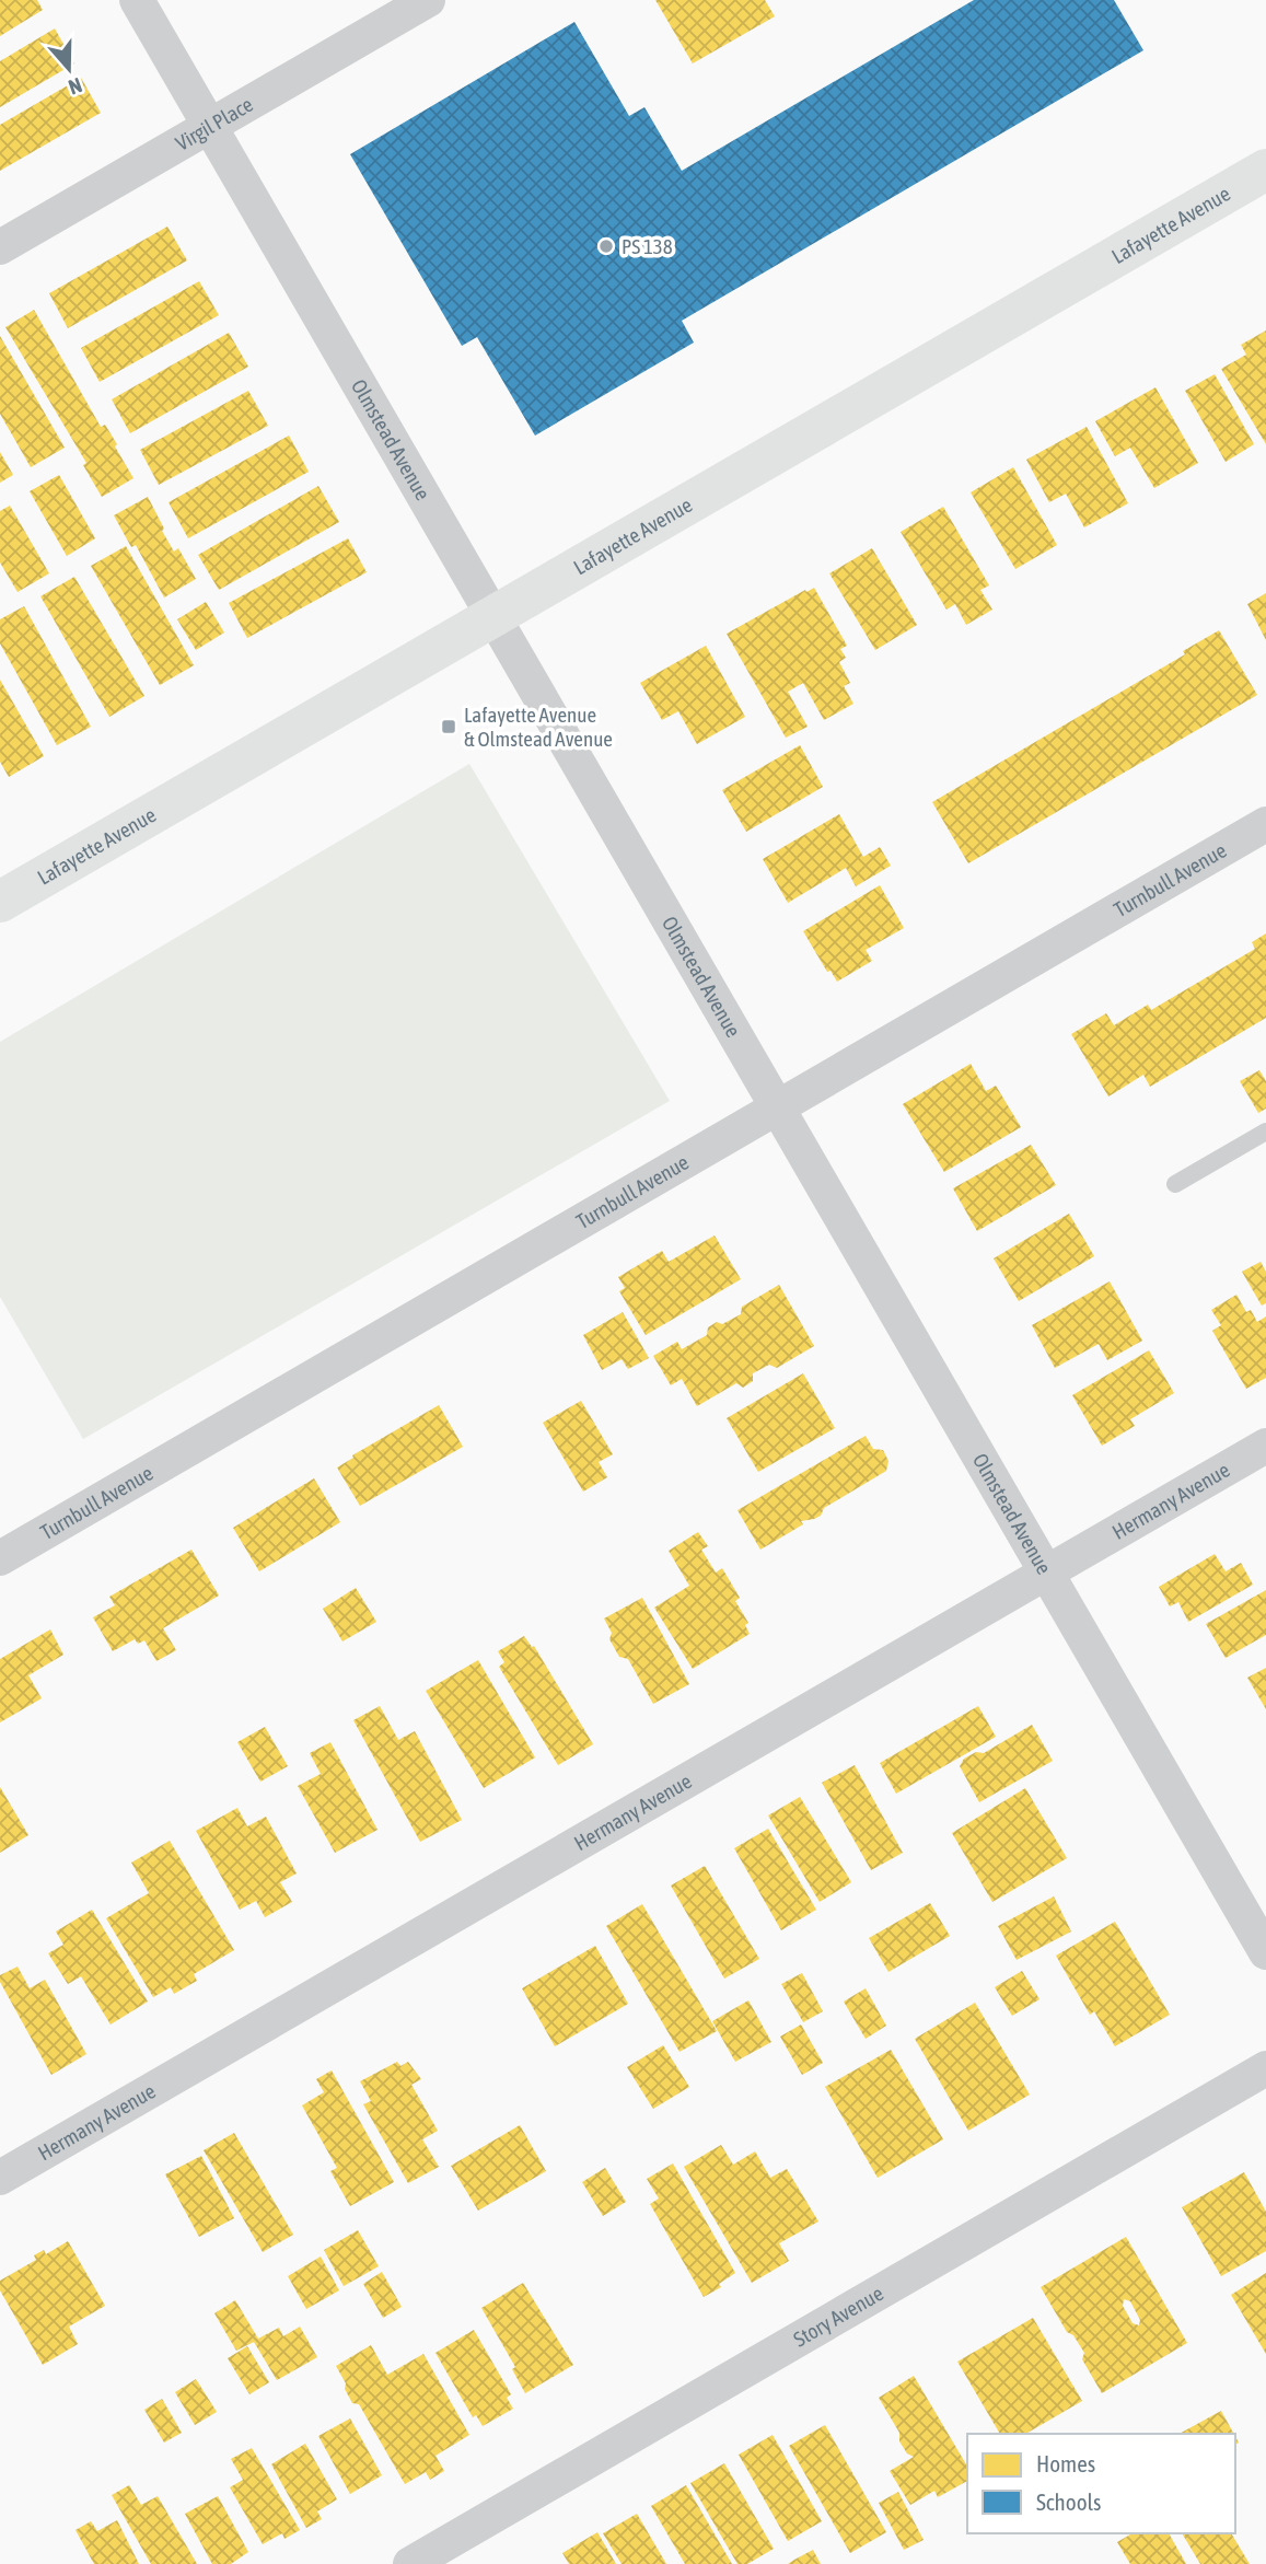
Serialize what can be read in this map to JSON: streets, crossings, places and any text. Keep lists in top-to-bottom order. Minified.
{"streets":{"street":["Virgil Place","Lafayette Avenue","Olmstead Avenue","Turnbull Avenue","Hermany Avenue","Story Avenue"]},"crossings":[["Virgil Place","Olmstead Avenue"],["Lafayette Avenue","Olmstead Avenue"],["Olmstead Avenue","Turnbull Avenue"],["Olmstead Avenue","Hermany Avenue"]],"places":{"other":["PS 138"],"transit":["Lafayette Avenue & Olmstead Avenue"]},"legend":["Homes","Schools"],"north":"bottom"}
